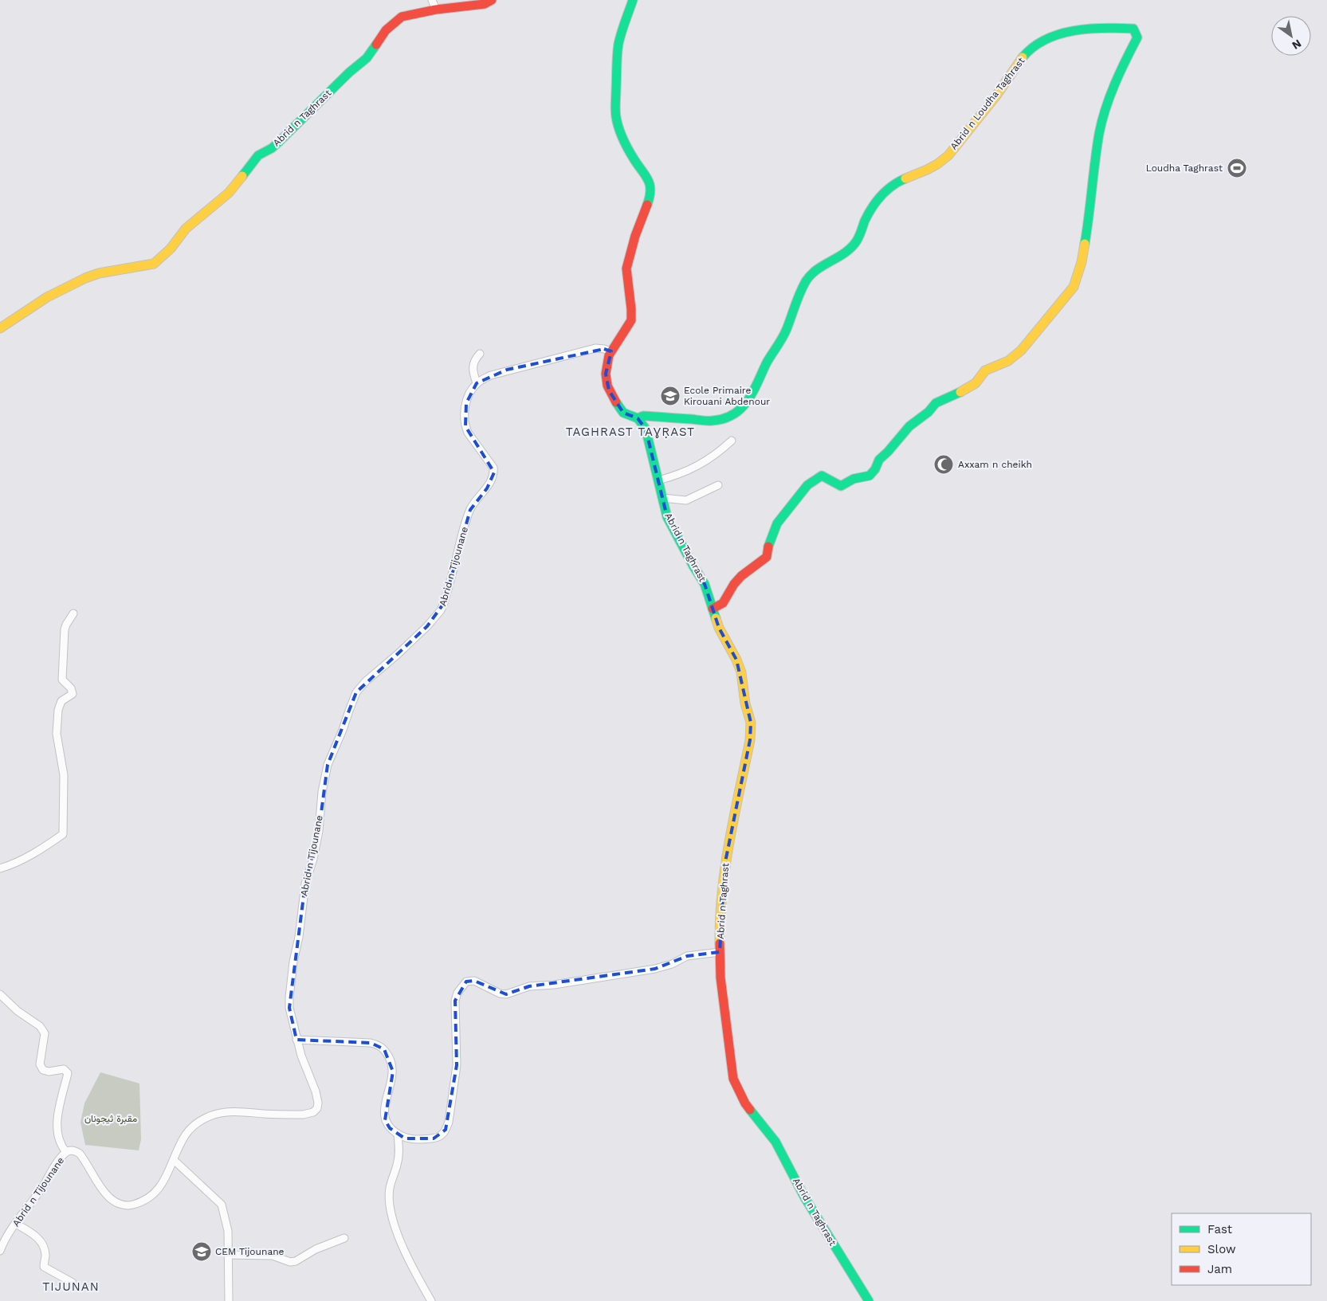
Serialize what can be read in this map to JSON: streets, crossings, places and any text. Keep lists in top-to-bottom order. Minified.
{"streets":{"street":["Abrid n Loudha Taghrast","Abrid n Taghrast","Abrid n Tijounane"]},"crossings":[["Abrid n Loudha Taghrast","Abrid n Taghrast"]],"districts":["TAGHRAST TAƔṚAST","TIJUNAN"],"parks":["مقبرة ثيجونان"],"places":{"sports":["Loudha Taghrast"],"school or university":["Ecole Primaire Kirouani Abdenour","CEM Tijounane"],"mosque":["Axxam n cheikh"]},"legend":["Fast","Slow","Jam"],"north":"bottom right"}
